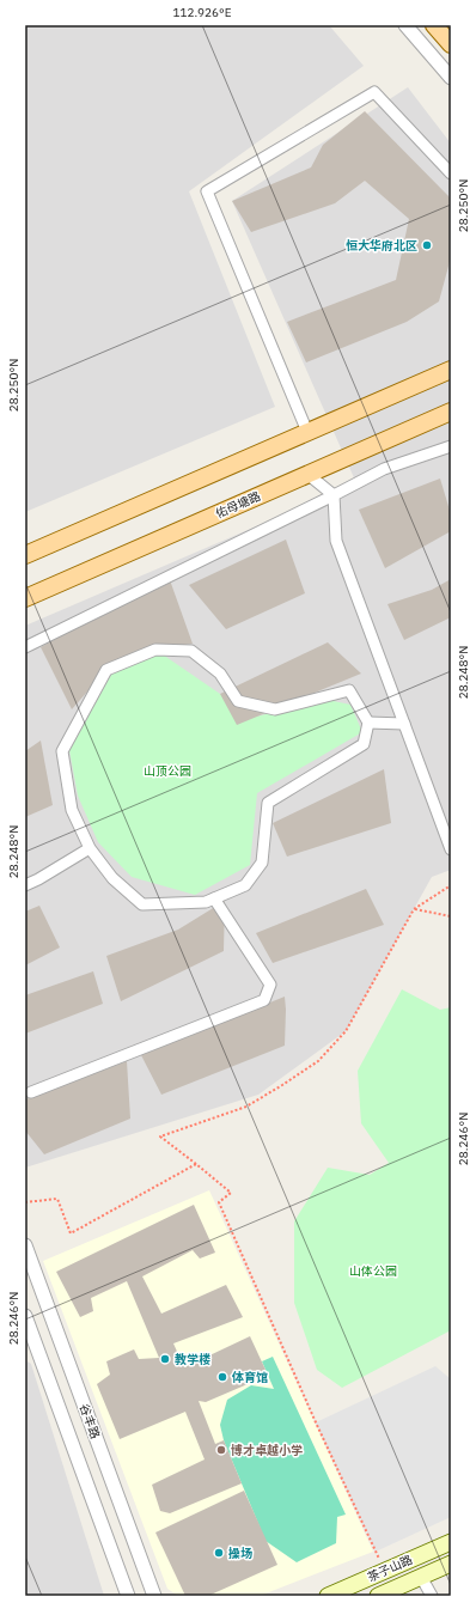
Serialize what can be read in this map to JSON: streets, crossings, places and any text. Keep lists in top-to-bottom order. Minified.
{"streets":{"main road":["佑母塘路","茶子山路"],"street":["谷丰路"]},"parks":["山顶公园","山体公园"],"places":["恒大华府北区","教学楼","体育馆","博才卓越小学","操场"],"coordinates":["112.926°E","28.250°N","28.248°N","28.246°N"]}
